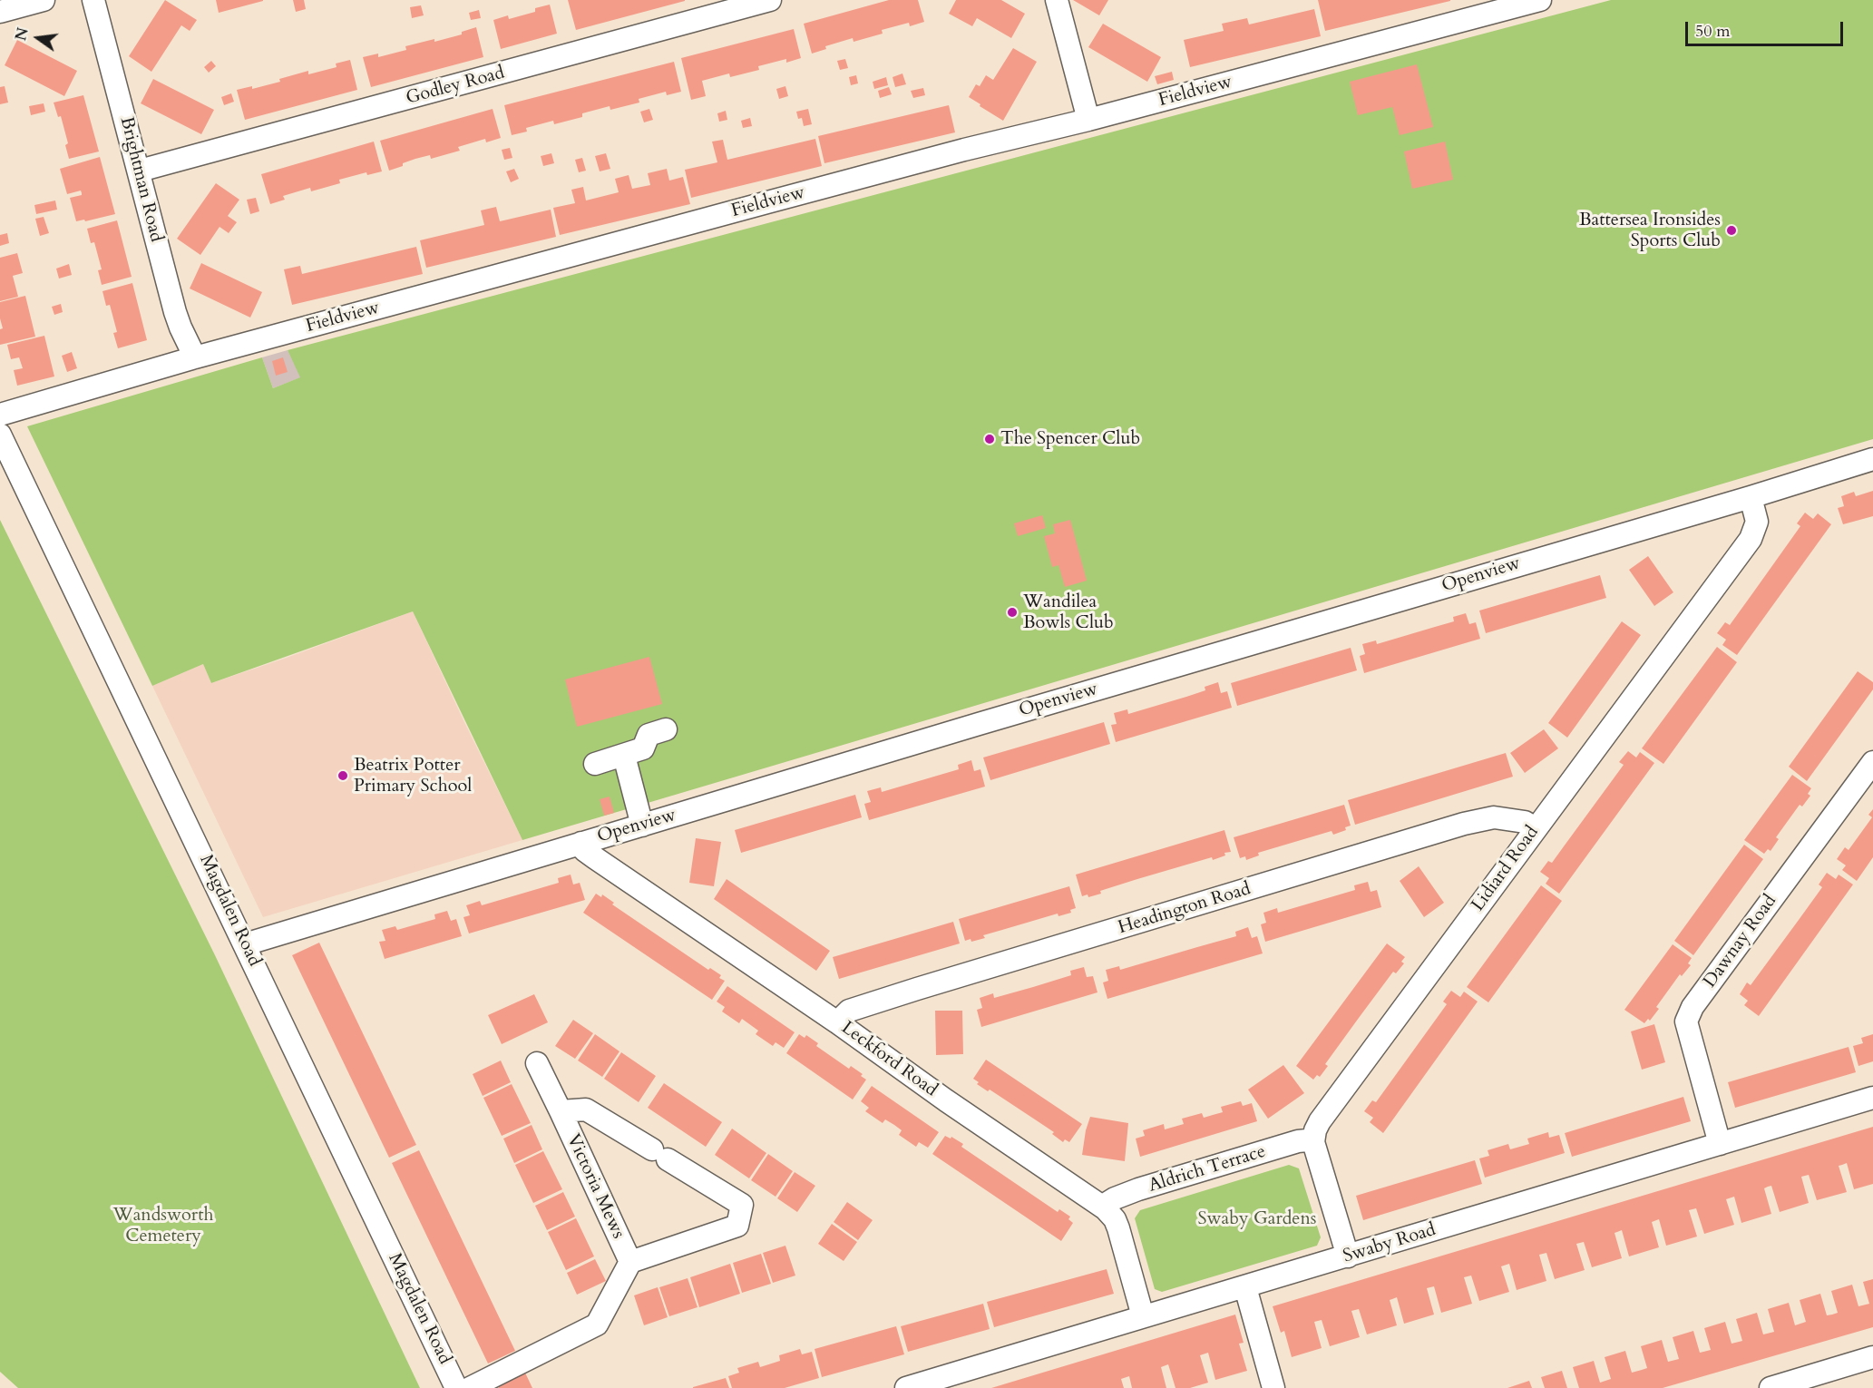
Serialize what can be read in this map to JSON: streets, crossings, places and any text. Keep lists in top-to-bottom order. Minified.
{"streets":{"street":["Godley Road","Fieldview","Brightman Road","Openview","Lidiard Road","Headington Road","Magdalen Road","Dawnay Road","Leckford Road","Aldrich Terrace","Victoria Mews","Swaby Road"]},"crossings":[["Godley Road","Brightman Road"],["Fieldview","Brightman Road"],["Openview","Lidiard Road"],["Openview","Magdalen Road"],["Openview","Leckford Road"],["Lidiard Road","Headington Road"],["Lidiard Road","Aldrich Terrace"],["Headington Road","Leckford Road"],["Dawnay Road","Swaby Road"],["Leckford Road","Aldrich Terrace"],["Leckford Road","Swaby Road"]],"parks":["Wandsworth Cemetery","Swaby Gardens"],"places":["Battersea Ironsides Sports Club","The Spencer Club","Wandilea Bowls Club","Beatrix Potter Primary School"],"scale_bar":"50 m","north":"left"}
